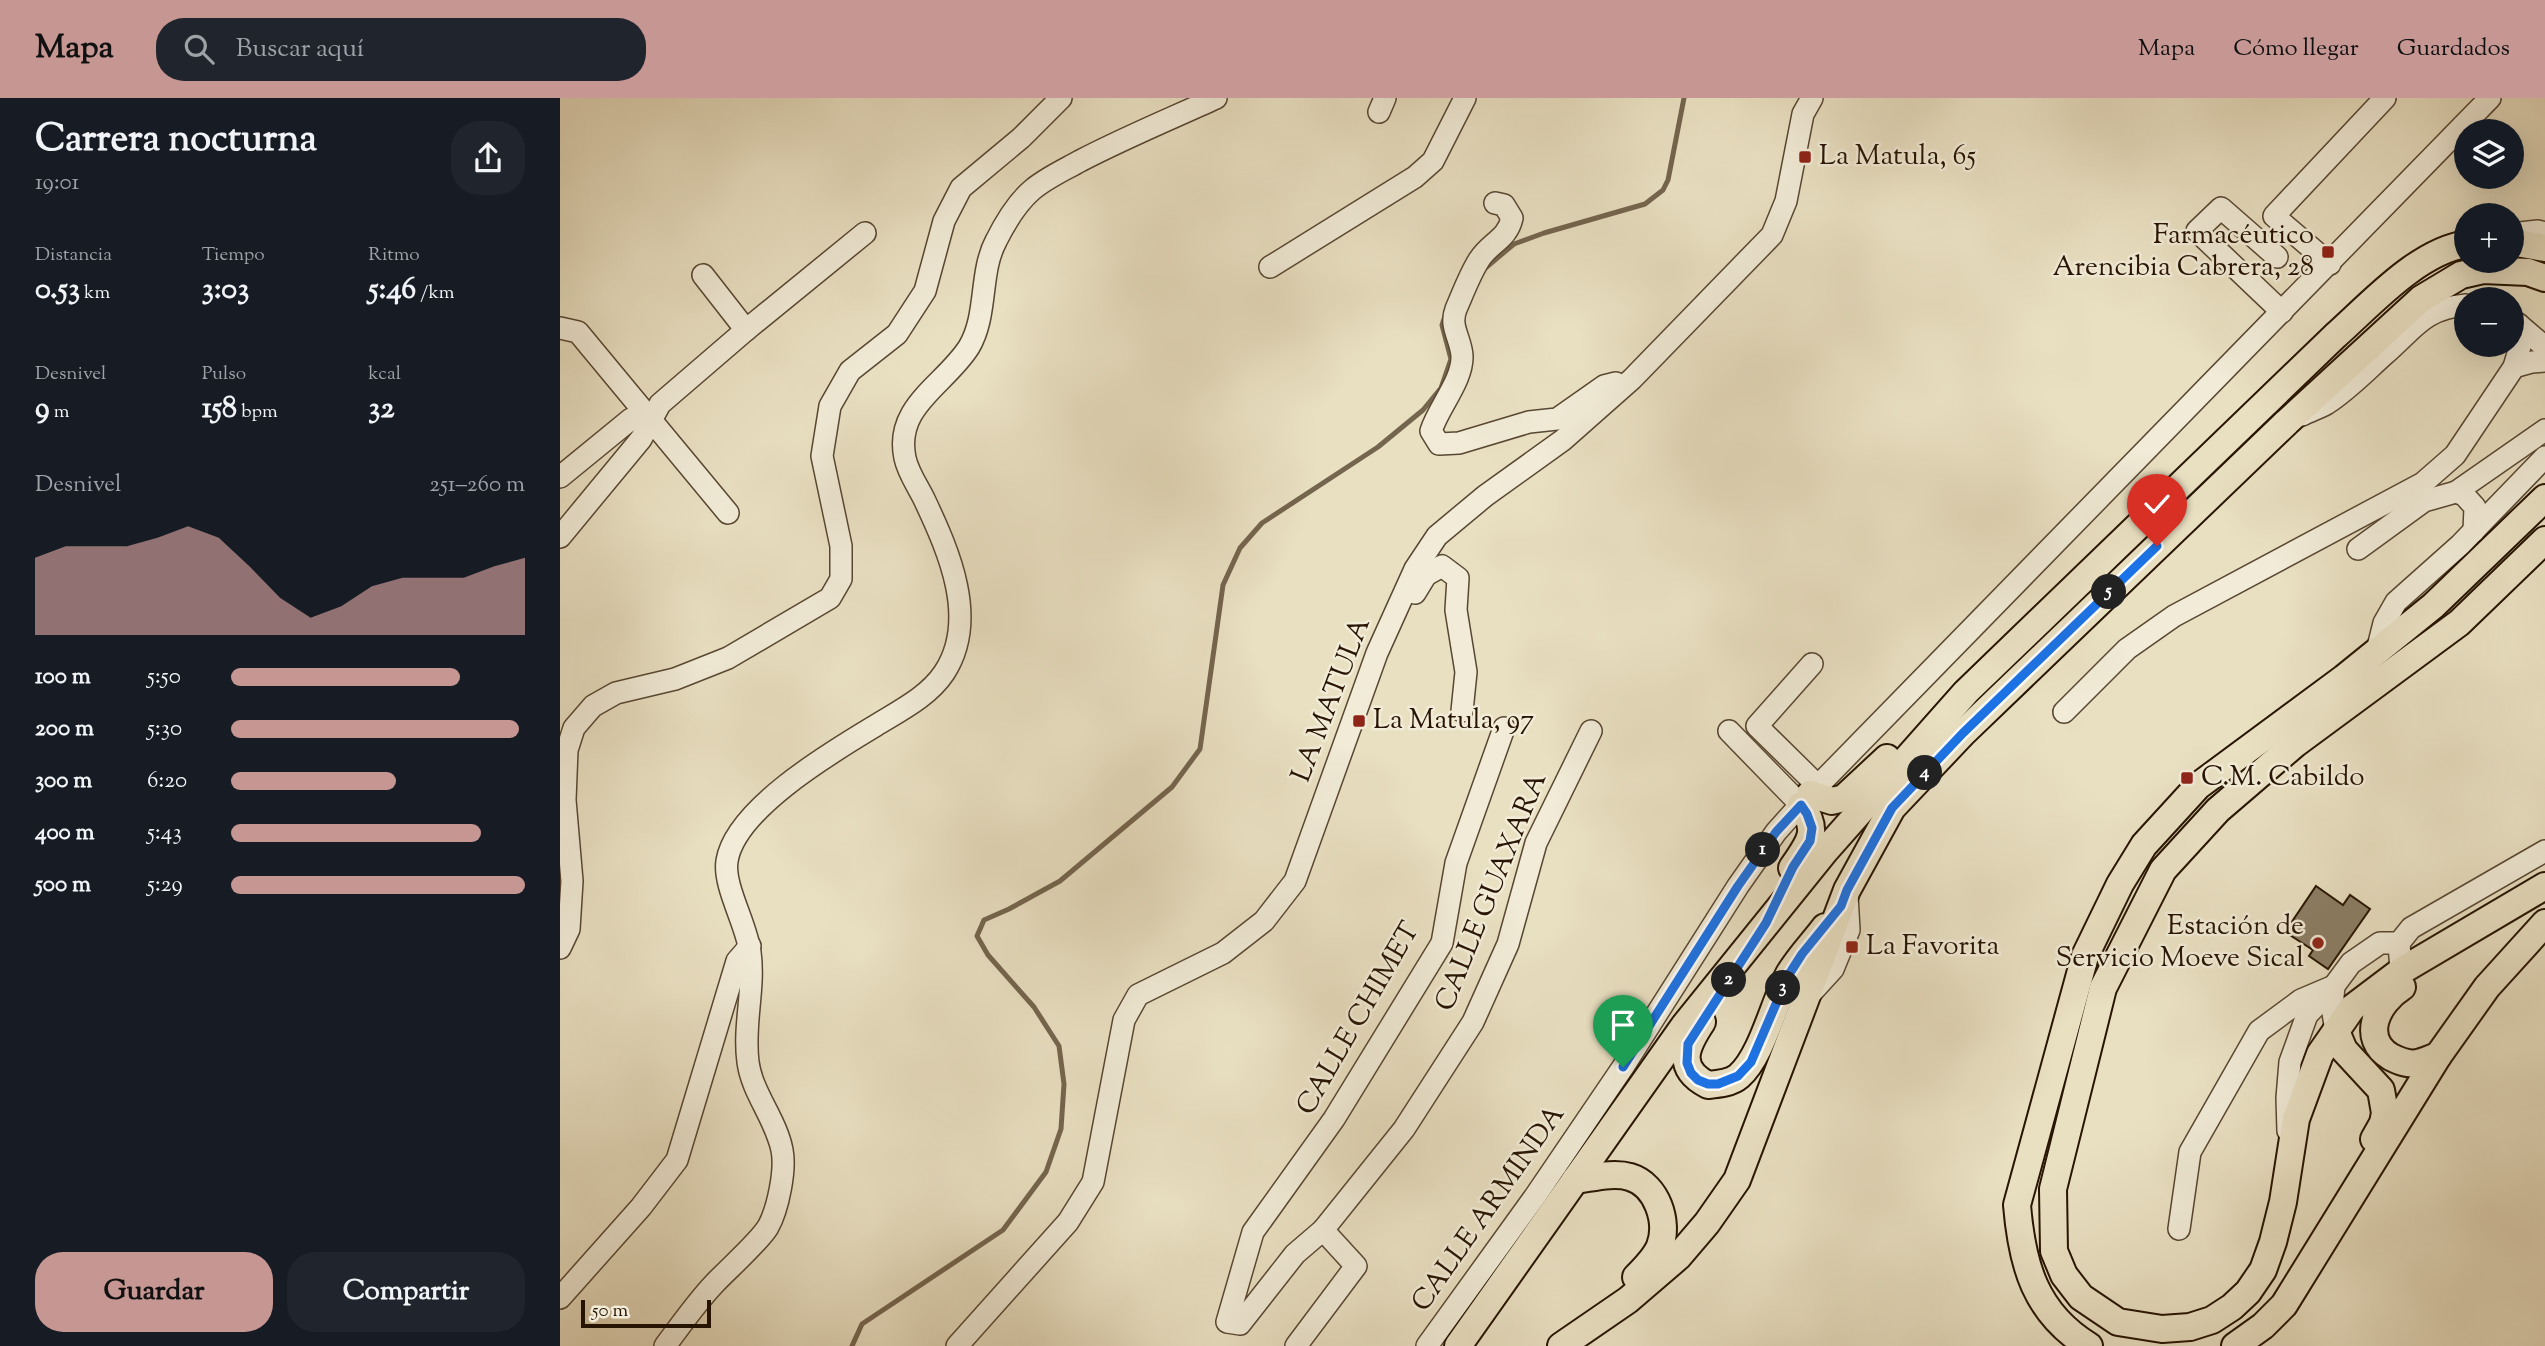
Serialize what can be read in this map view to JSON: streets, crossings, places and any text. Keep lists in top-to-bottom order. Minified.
{"streets":{"street":["LA MATULA","CALLE GUAXARA","CALLE CHIMET","CALLE ARMINDA"]},"crossings":[["CALLE GUAXARA","CALLE CHIMET"]],"places":{"transit":["La Matula, 65","Farmacéutico Arencibia Cabrera, 28","La Matula, 97","C.M. Cabildo","La Favorita"],"other":["Estación de Servicio Moeve Sical"]},"scale_bar":"50 m","page":{"header":"Mapa","search":"Buscar aquí","nav":["Mapa","Cómo llegar","Guardados"],"heading":["Carrera nocturna","19:01"],"map_buttons":["+","−"],"stats":[["Distancia","0.53 km"],["Tiempo","3:03"],["Ritmo","5:46 /km"],["Desnivel","9 m"],["Pulso","158 bpm"],["kcal","32"]],"chart":["Desnivel","251–260 m"],"pins":["5","4","1","2","3"],"list":[{"name":"100 m","note":"5:50"},{"name":"200 m","note":"5:30"},{"name":"300 m","note":"6:20"},{"name":"400 m","note":"5:43"},{"name":"500 m","note":"5:29"}],"buttons":["Guardar","Compartir"],"scale":"50 m"}}
